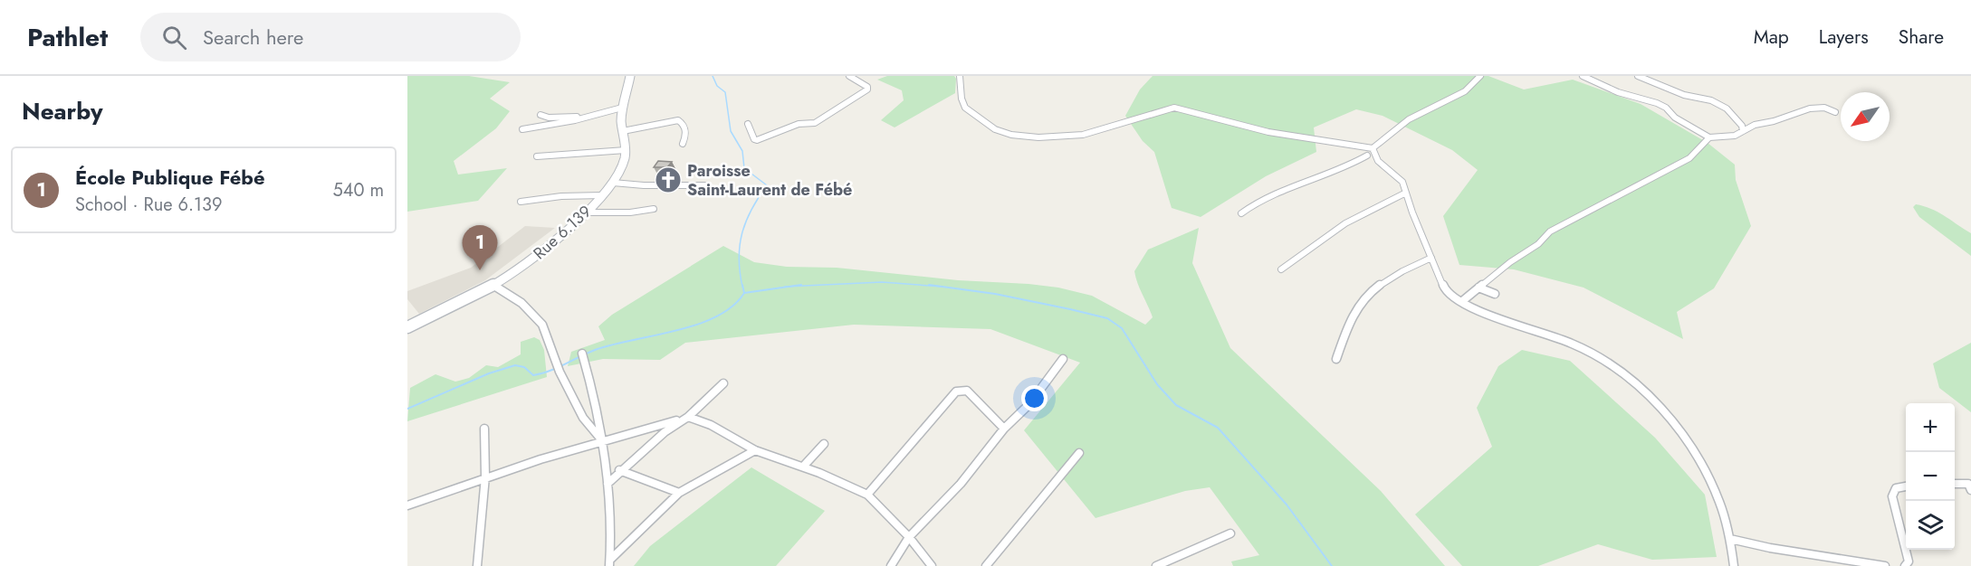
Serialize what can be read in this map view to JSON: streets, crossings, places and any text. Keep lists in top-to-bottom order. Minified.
{"streets":{"street":["Rue 6.139"]},"places":{"church":["Paroisse Saint-Laurent de Fébé"]},"north":"bottom left","page":{"header":"Pathlet","search":"Search here","nav":["Map","Layers","Share"],"heading":"Nearby","list":[{"mark":"1","name":"École Publique Fébé","note":"School · Rue 6.139","value":"540 m"}],"pins":"1","map_buttons":["+","−"]}}
